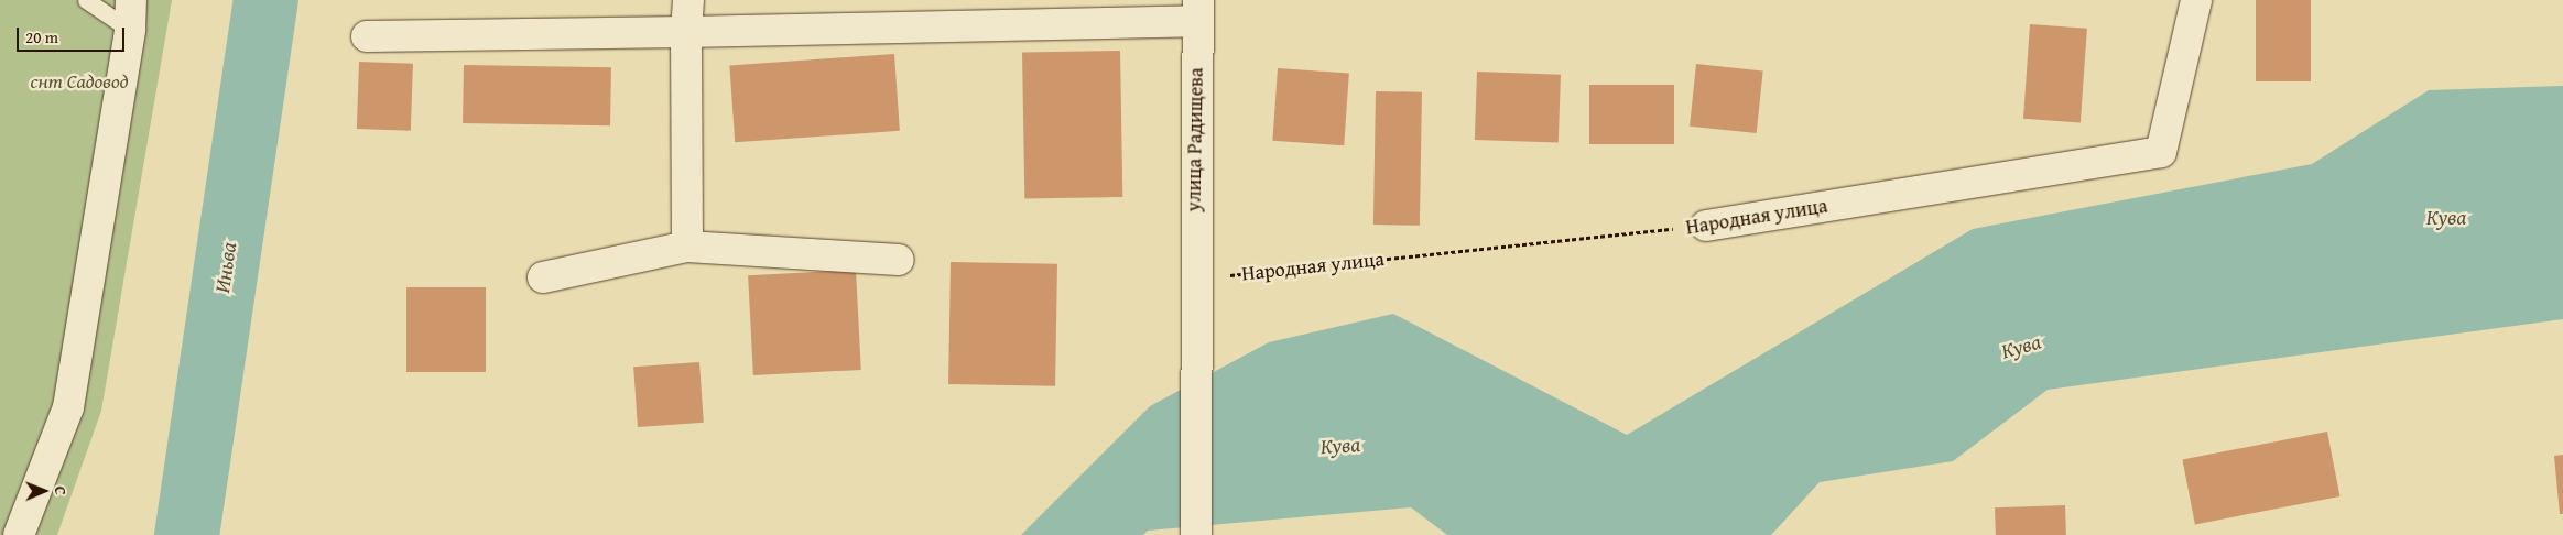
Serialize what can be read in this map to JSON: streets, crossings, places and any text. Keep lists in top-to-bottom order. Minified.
{"streets":{"street":["улица Радищева","Народная улица"]},"crossings":[["улица Радищева","Народная улица"]],"water":["Кува","Иньва"],"parks":["снт Садовод"],"scale_bar":"20 m","north":"right"}
